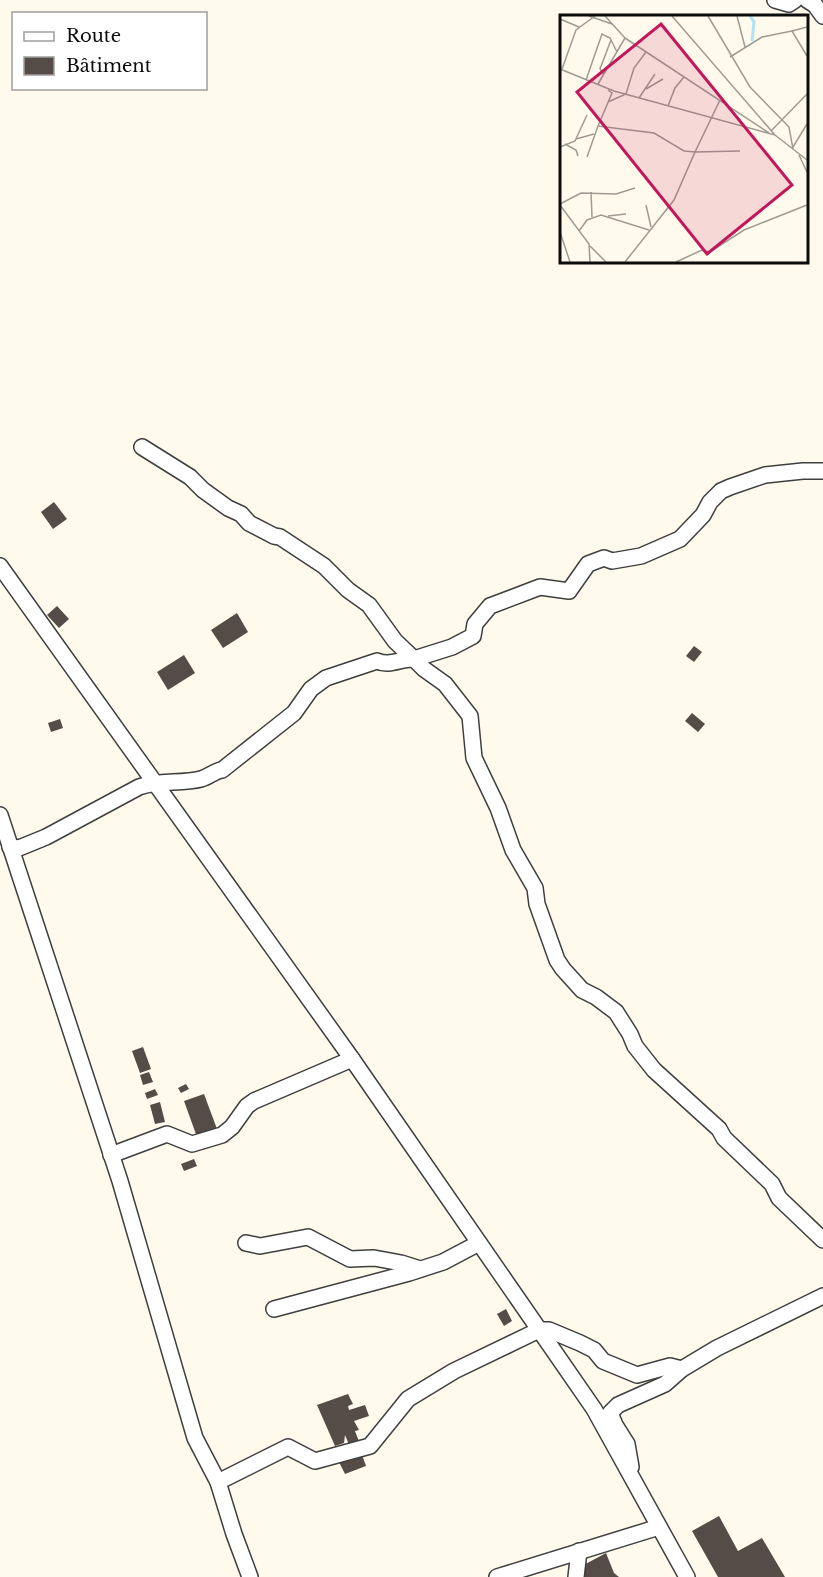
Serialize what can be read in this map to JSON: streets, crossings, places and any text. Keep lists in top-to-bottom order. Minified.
{"legend":["Route","Bâtiment"]}
